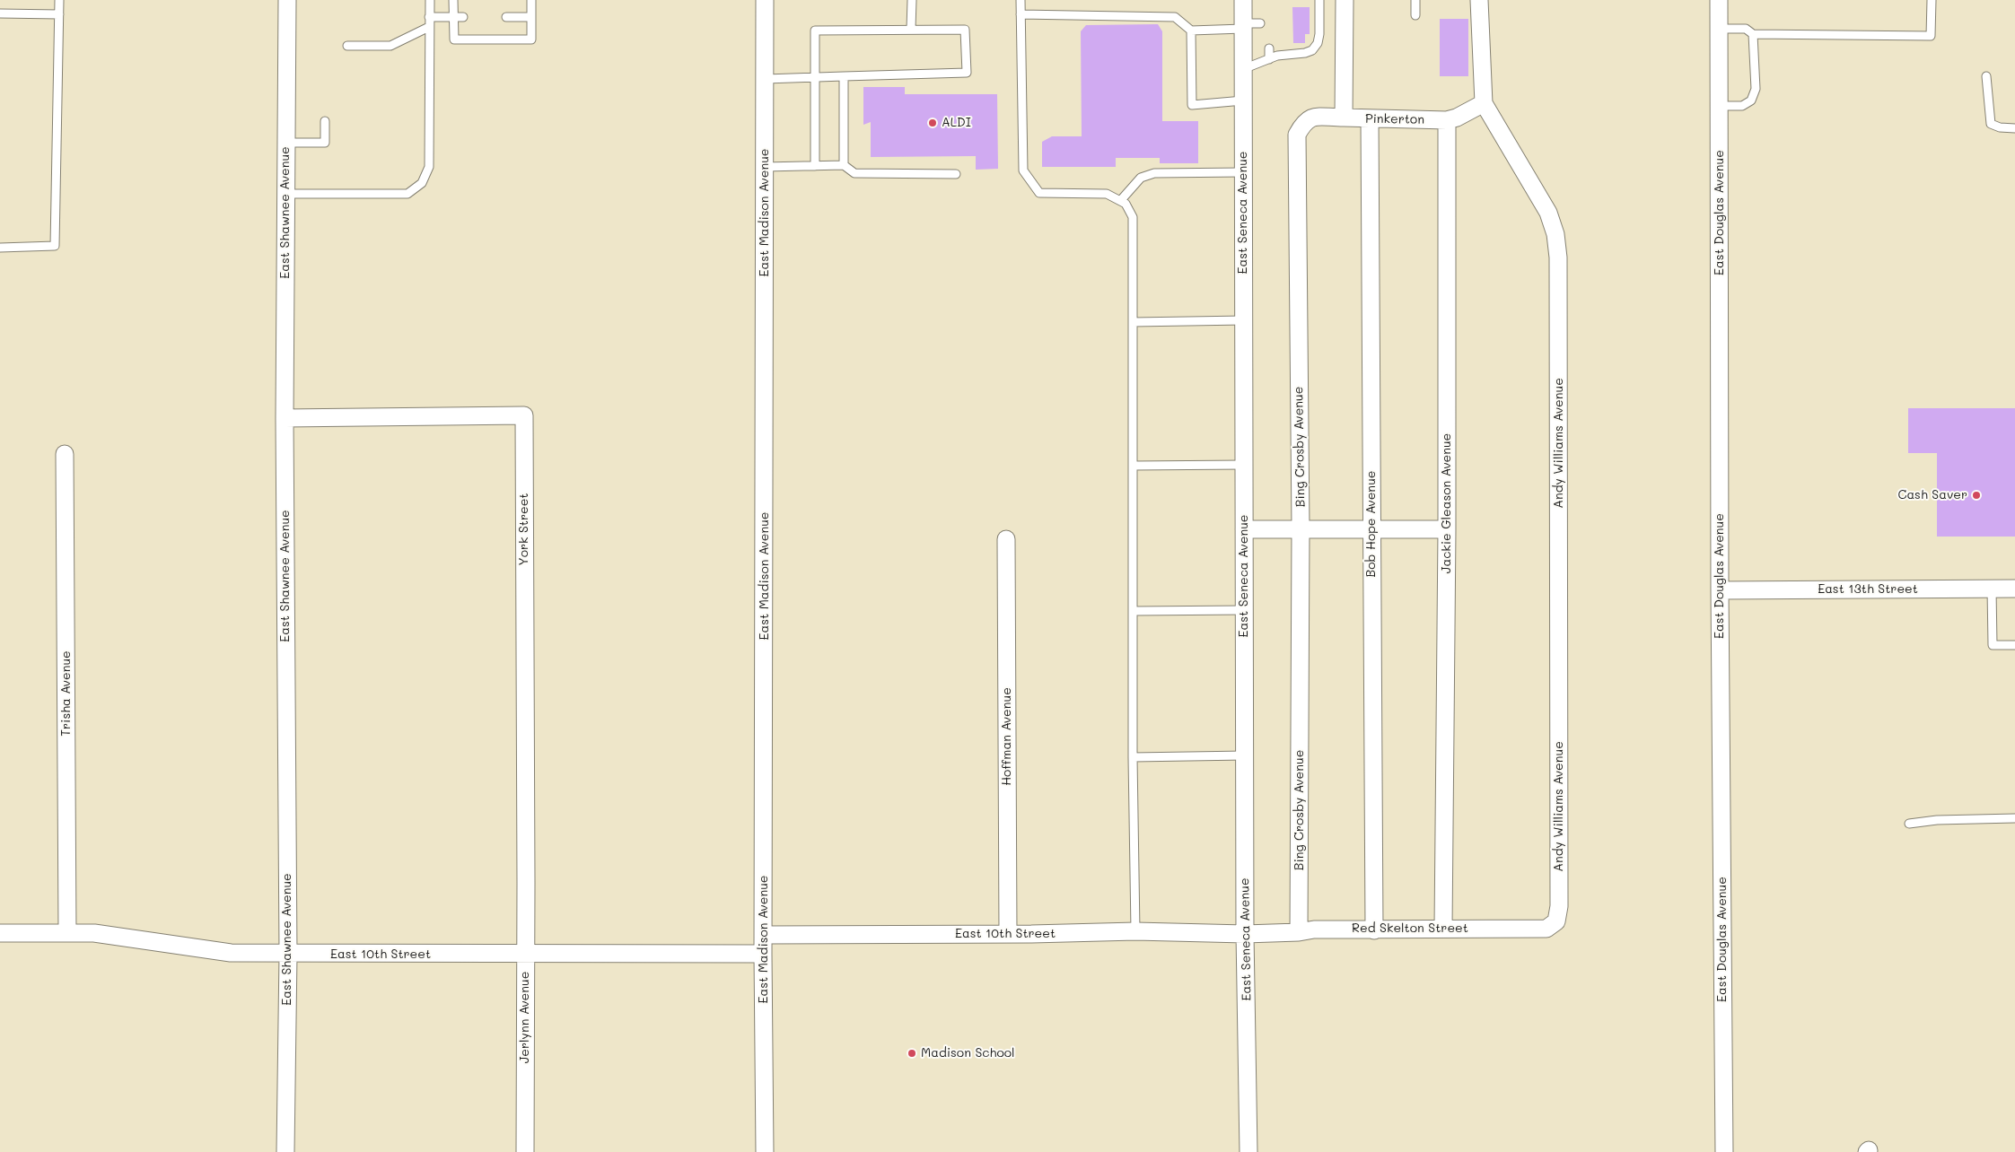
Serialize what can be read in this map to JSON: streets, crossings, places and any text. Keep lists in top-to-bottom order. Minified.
{"streets":{"street":["Pinkerton","East Shawnee Avenue","East Madison Avenue","East Seneca Avenue","East Douglas Avenue","Andy Williams Avenue","Bing Crosby Avenue","Jackie Gleason Avenue","Bob Hope Avenue","York Street","East 13th Street","Trisha Avenue","Hoffman Avenue","Red Skelton Street","East 10th Street","Jerlynn Avenue"]},"crossings":[["Pinkerton","Bing Crosby Avenue"],["Pinkerton","Jackie Gleason Avenue"],["Pinkerton","Bob Hope Avenue"],["East Shawnee Avenue","York Street"],["East Shawnee Avenue","East 10th Street"],["East Madison Avenue","East 10th Street"],["East Seneca Avenue","Red Skelton Street"],["East Seneca Avenue","East 10th Street"],["East Douglas Avenue","East 13th Street"],["Andy Williams Avenue","Red Skelton Street"],["Bing Crosby Avenue","Red Skelton Street"],["Jackie Gleason Avenue","Red Skelton Street"],["Bob Hope Avenue","Red Skelton Street"],["York Street","Jerlynn Avenue"],["Trisha Avenue","East 10th Street"],["Hoffman Avenue","East 10th Street"],["Red Skelton Street","East 10th Street"],["East 10th Street","Jerlynn Avenue"]],"places":["ALDI","Cash Saver","Madison School"]}
